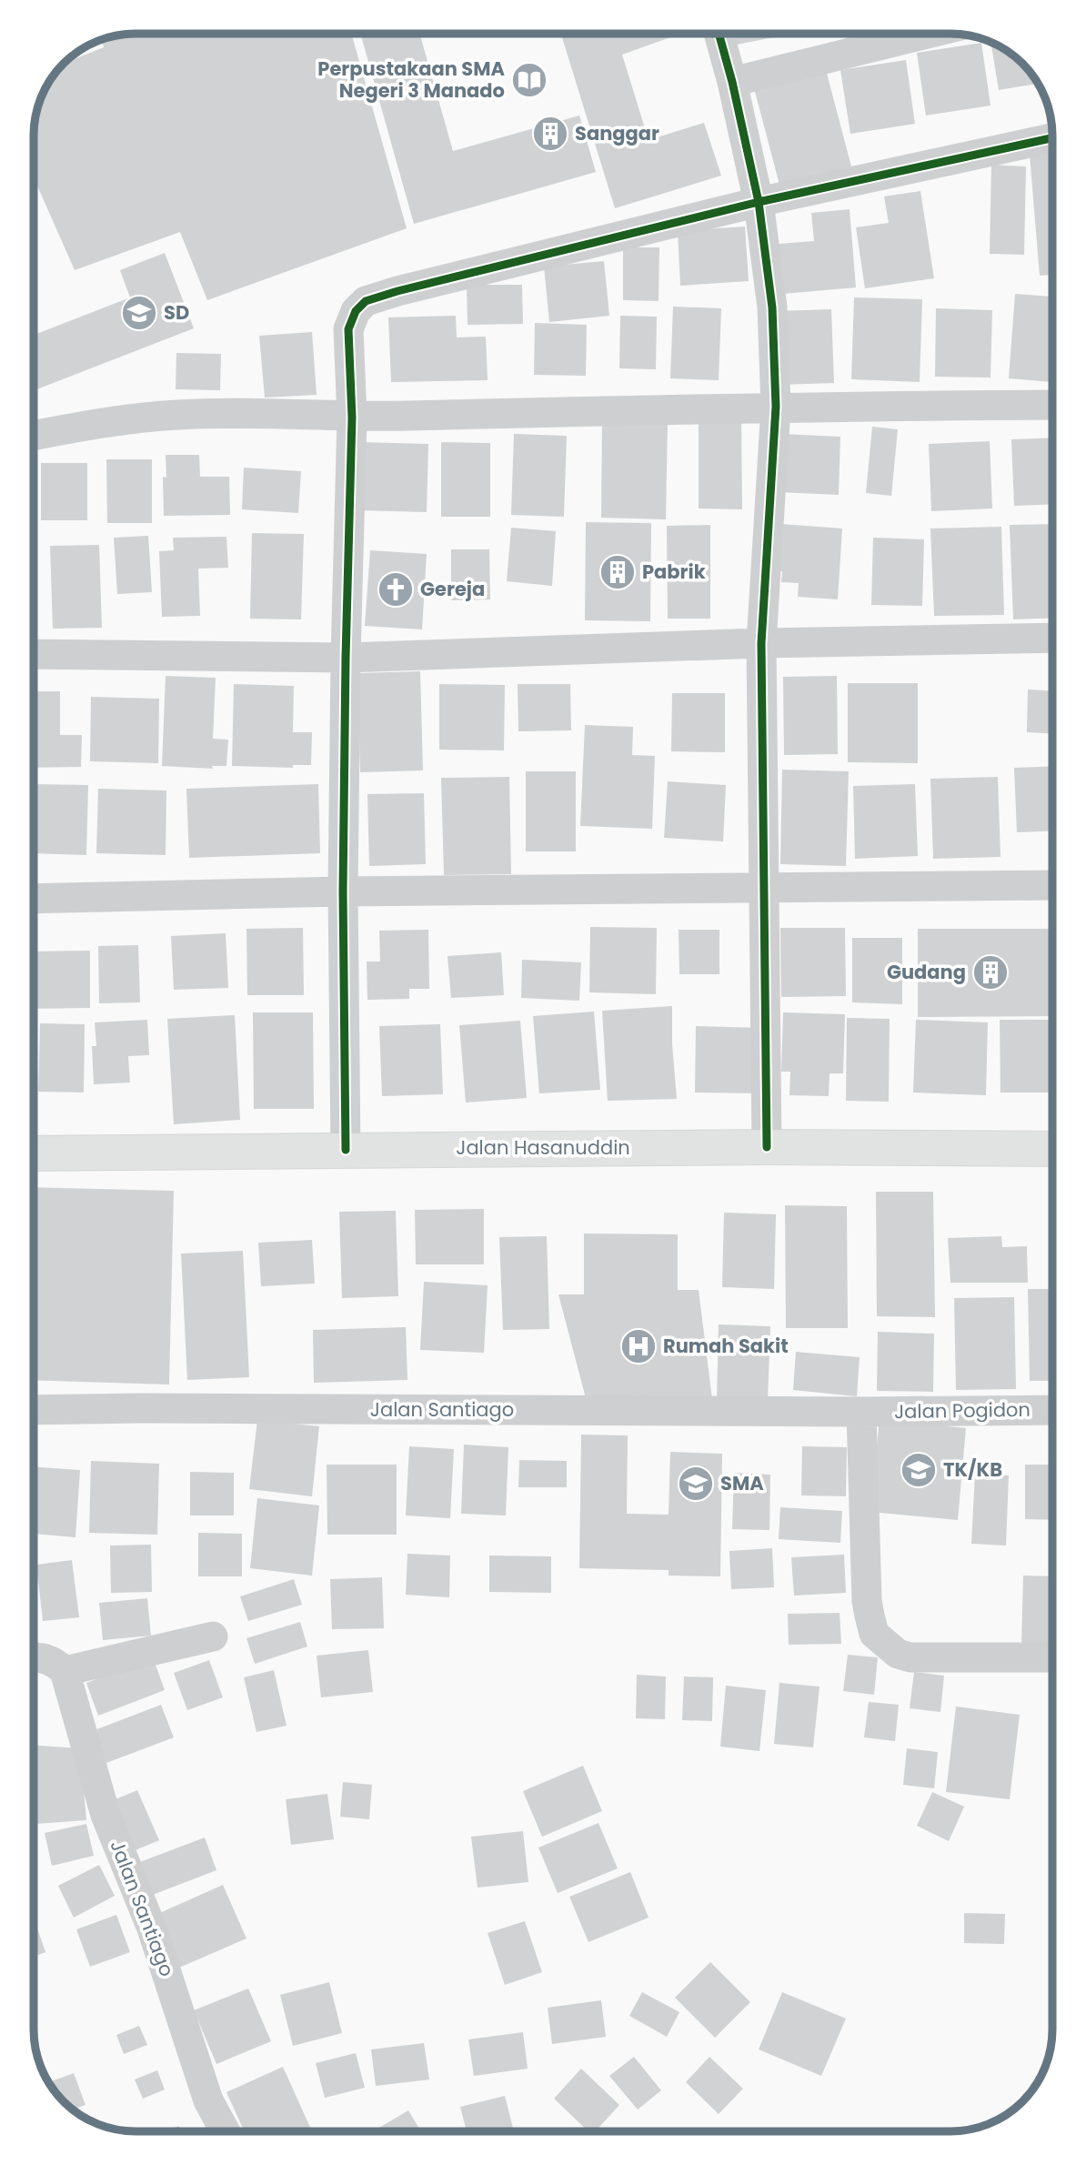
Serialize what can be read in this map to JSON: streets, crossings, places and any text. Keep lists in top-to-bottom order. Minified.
{"streets":{"highway":["Jalan Hasanuddin"],"street":["Jalan Santiago","Jalan Pogidon"]},"crossings":[["Jalan Santiago","Jalan Pogidon"]],"places":{"library":["Perpustakaan SMA Negeri 3 Manado"],"building":["Sanggar","Pabrik","Gudang"],"school or university":["SD","TK/KB","SMA"],"church":["Gereja"],"hospital":["Rumah Sakit"]}}
